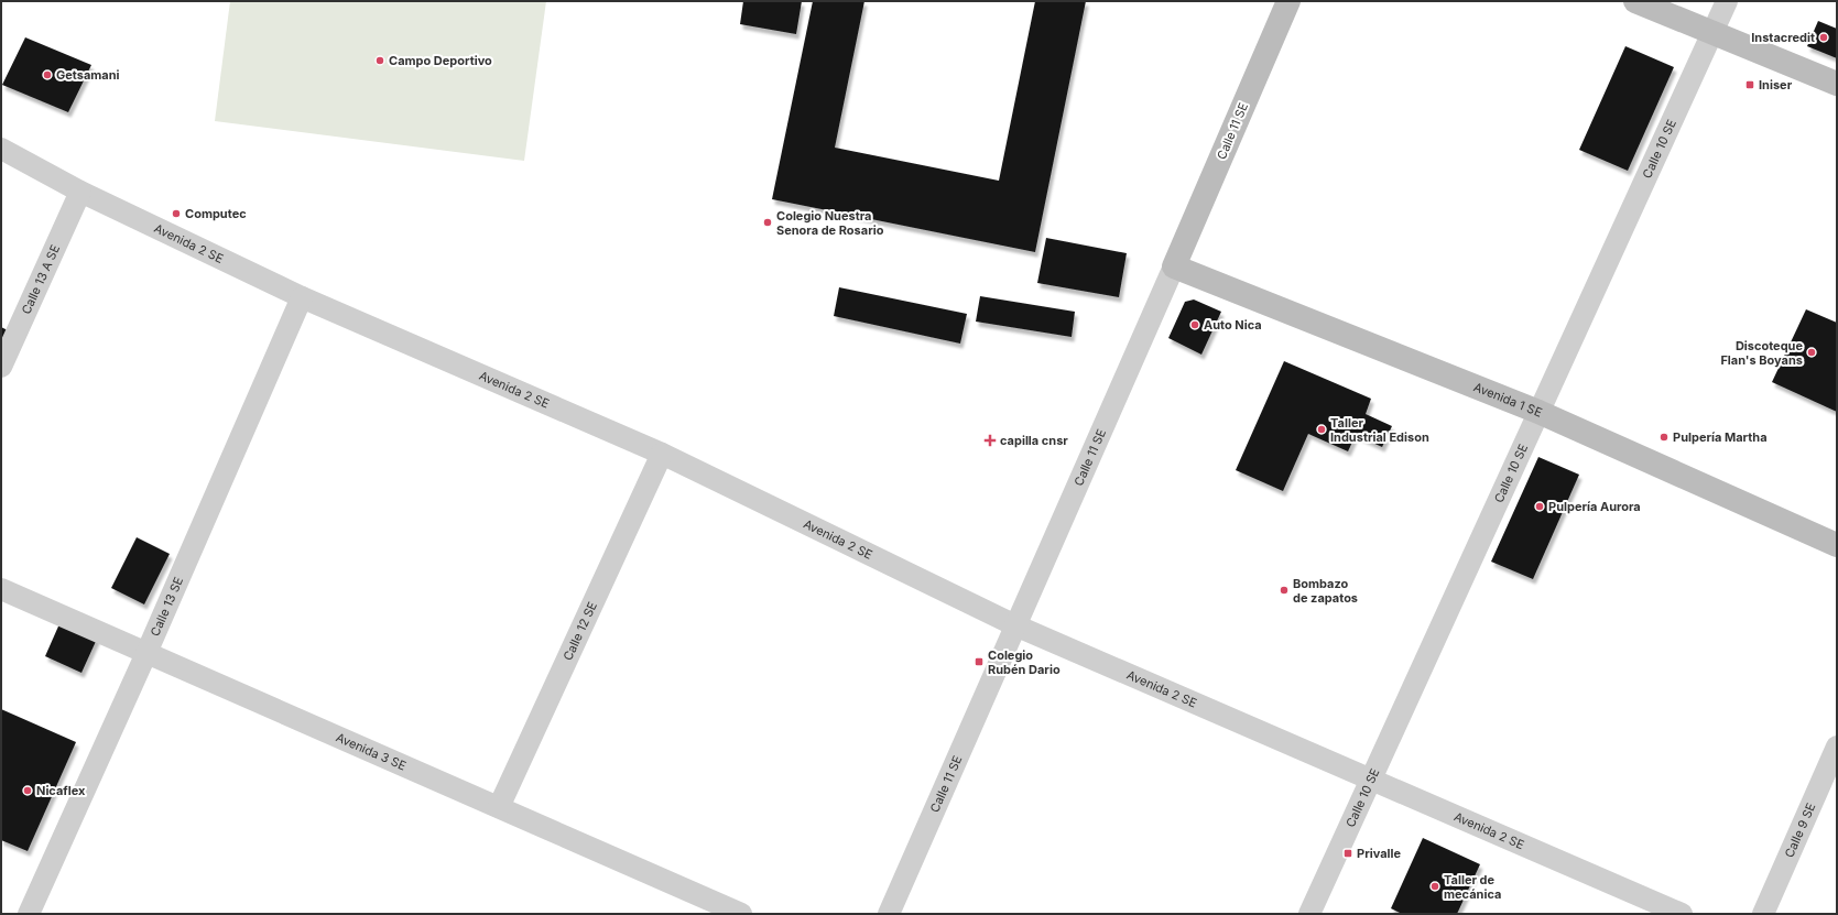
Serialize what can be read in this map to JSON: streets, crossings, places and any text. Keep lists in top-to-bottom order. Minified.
{"streets":{"street":["Calle 11 SE","Calle 10 SE","Avenida 2 SE","Calle 13 A SE","Avenida 1 SE","Calle 13 SE","Calle 12 SE","Avenida 3 SE","Calle 9 SE"]},"crossings":[["Calle 11 SE","Avenida 2 SE"],["Calle 11 SE","Avenida 1 SE"],["Calle 10 SE","Avenida 2 SE"],["Calle 10 SE","Avenida 1 SE"],["Avenida 2 SE","Calle 13 A SE"],["Avenida 2 SE","Calle 13 SE"],["Avenida 2 SE","Calle 12 SE"],["Calle 13 SE","Avenida 3 SE"],["Calle 12 SE","Avenida 3 SE"]],"places":{"other":["Instacredit","Campo Deportivo","Getsamani","Computec","Colegio Nuestra Senora de Rosario","Auto Nica","Discoteque Flan's Boyans","Taller Industrial Edison","Pulpería Martha","Pulpería Aurora","Bombazo de zapatos","Nicaflex","Taller de mecánica"],"transit":["Iniser","Colegio Rubén Dario","Privalle"],"health":["capilla cnsr"]}}
